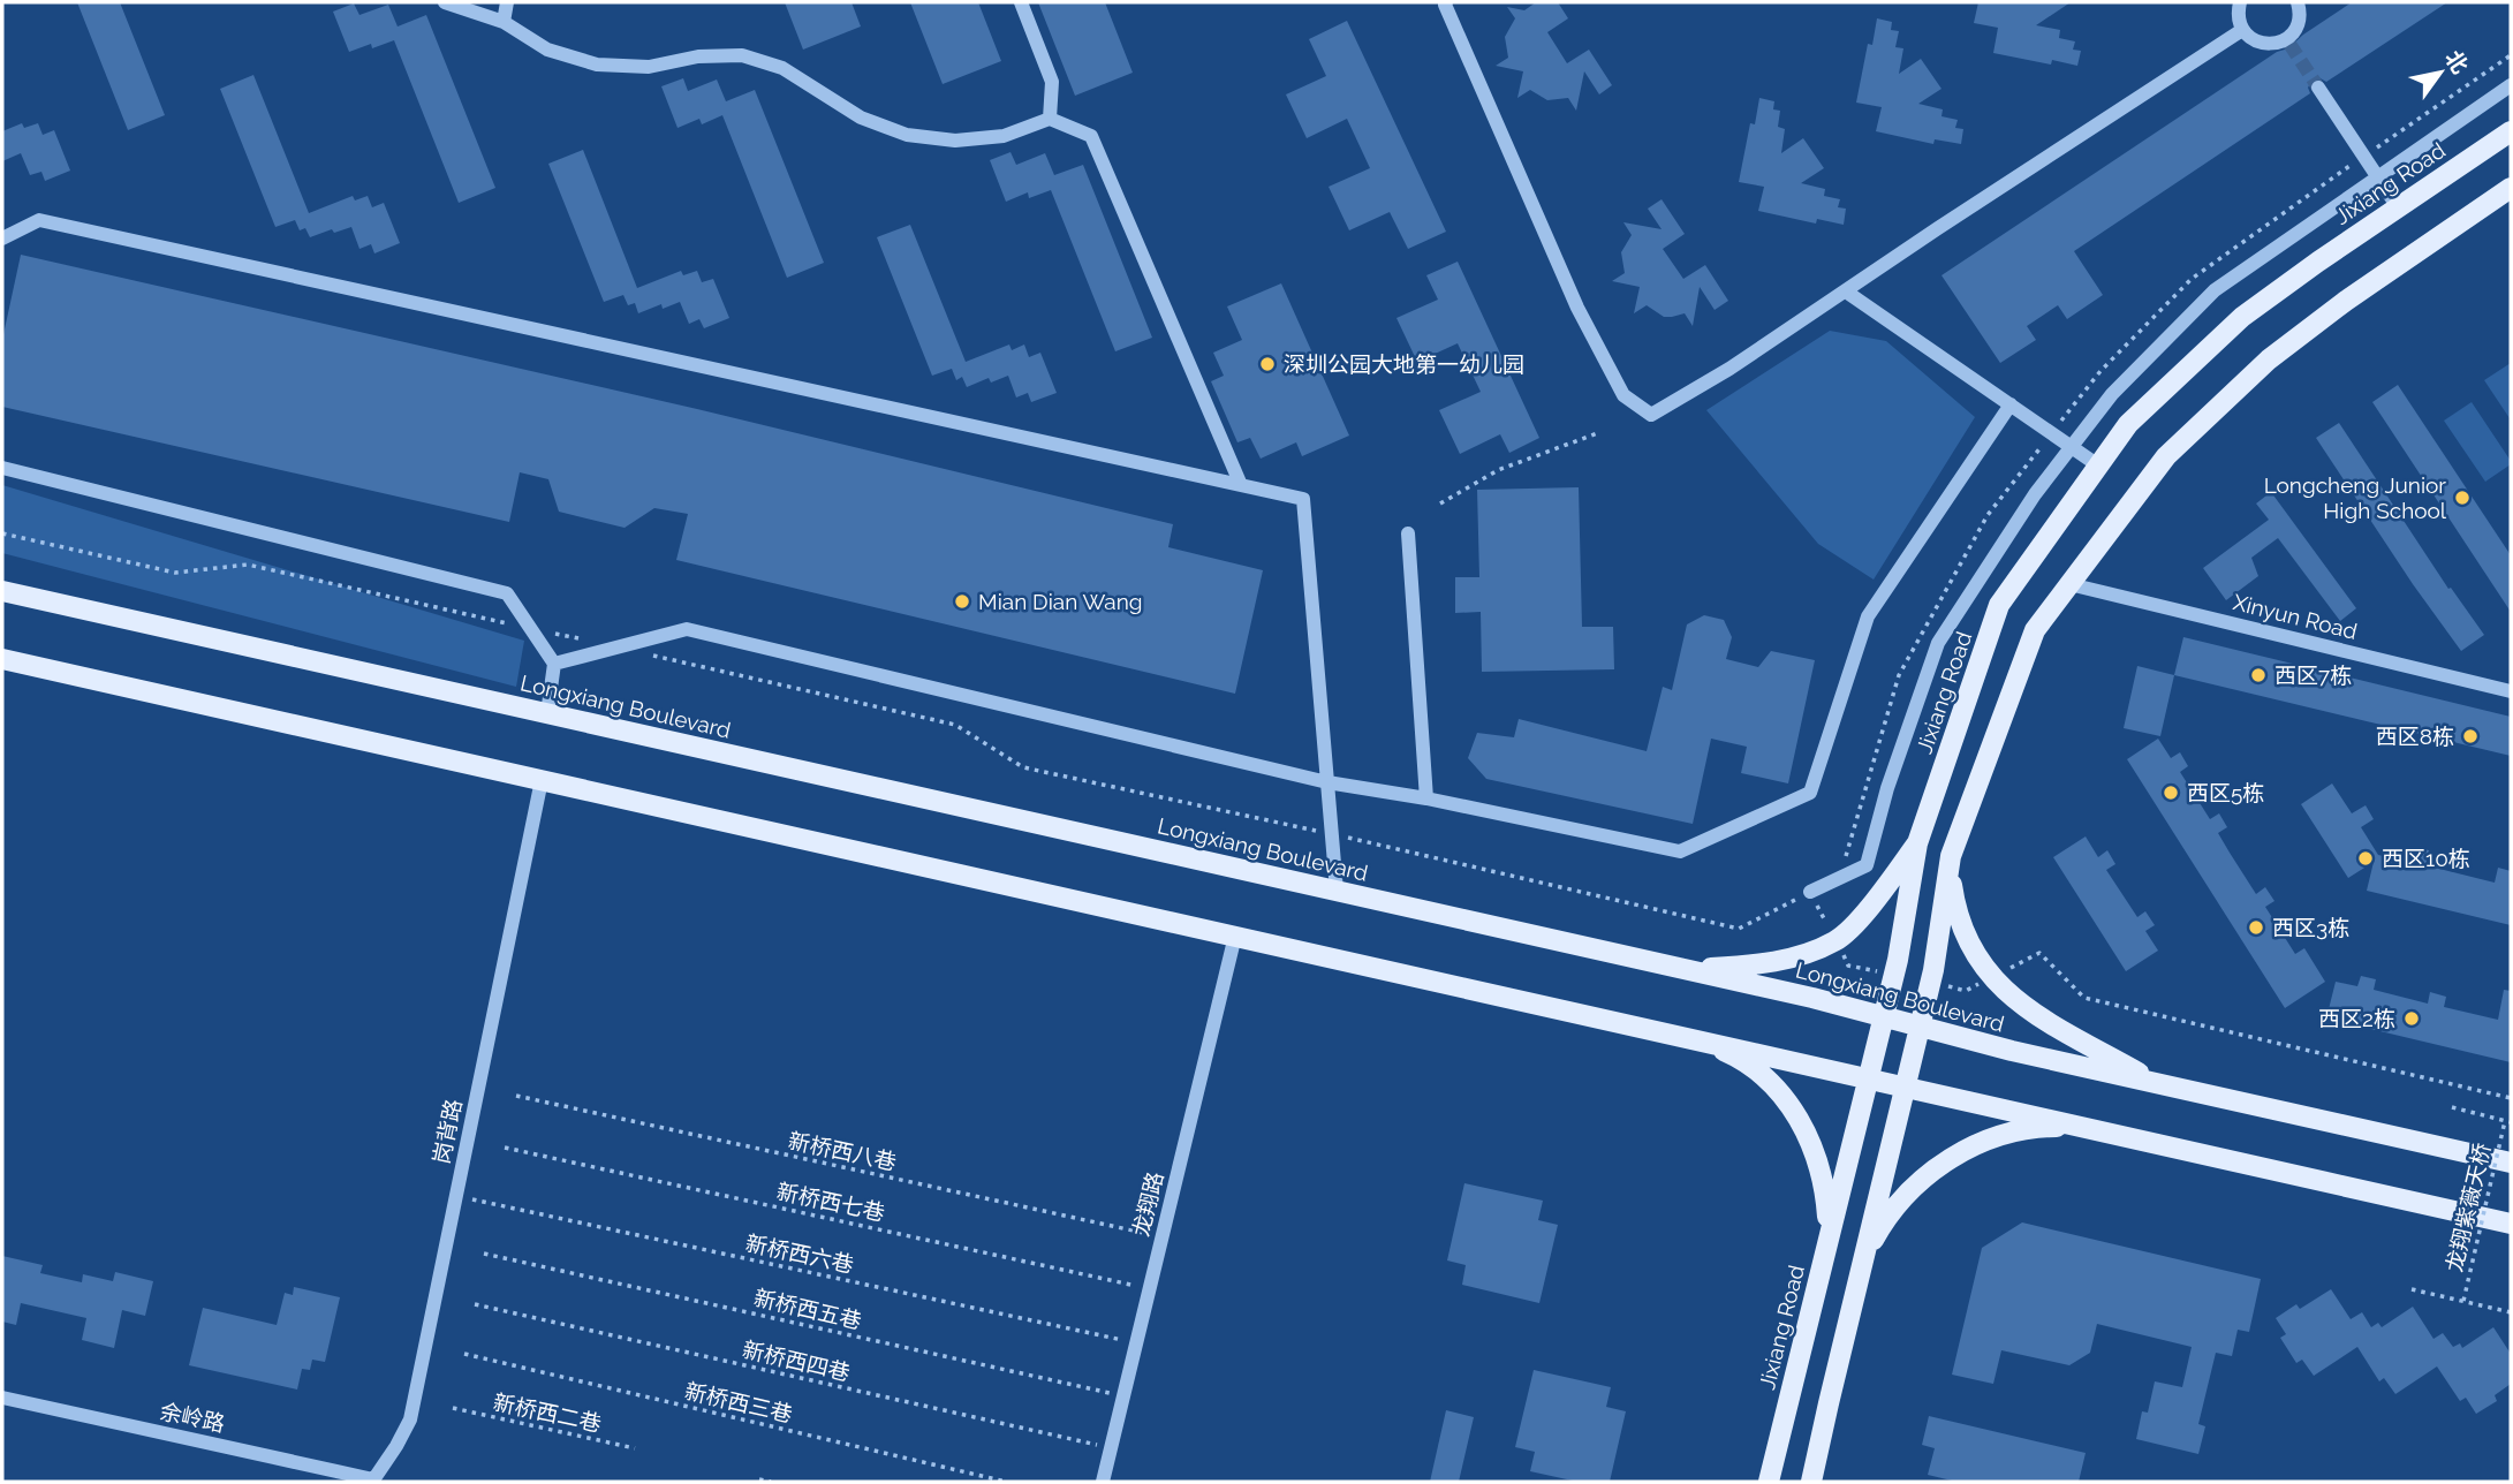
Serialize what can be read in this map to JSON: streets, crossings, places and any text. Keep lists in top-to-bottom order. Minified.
{"streets":{"main road":["Jixiang Road","Longxiang Boulevard"],"street":["Xinyun Road","岗背路","龙翔路","余岭路"],"path":["新桥西八巷","新桥西七巷","龙翔紫薇天桥","新桥西六巷","新桥西五巷","新桥西四巷","新桥西三巷","新桥西二巷"]},"crossings":[["Jixiang Road","Longxiang Boulevard"],["岗背路","新桥西六巷"],["岗背路","余岭路"],["新桥西八巷","龙翔路"],["新桥西七巷","龙翔路"],["龙翔路","新桥西六巷"],["龙翔路","新桥西五巷"],["龙翔路","新桥西四巷"]],"places":["深圳公园大地第一幼儿园","Longcheng Junior High School","Mian Dian Wang","西区7栋","西区8栋","西区5栋","西区10栋","西区3栋","西区2栋"],"north":"top right"}
